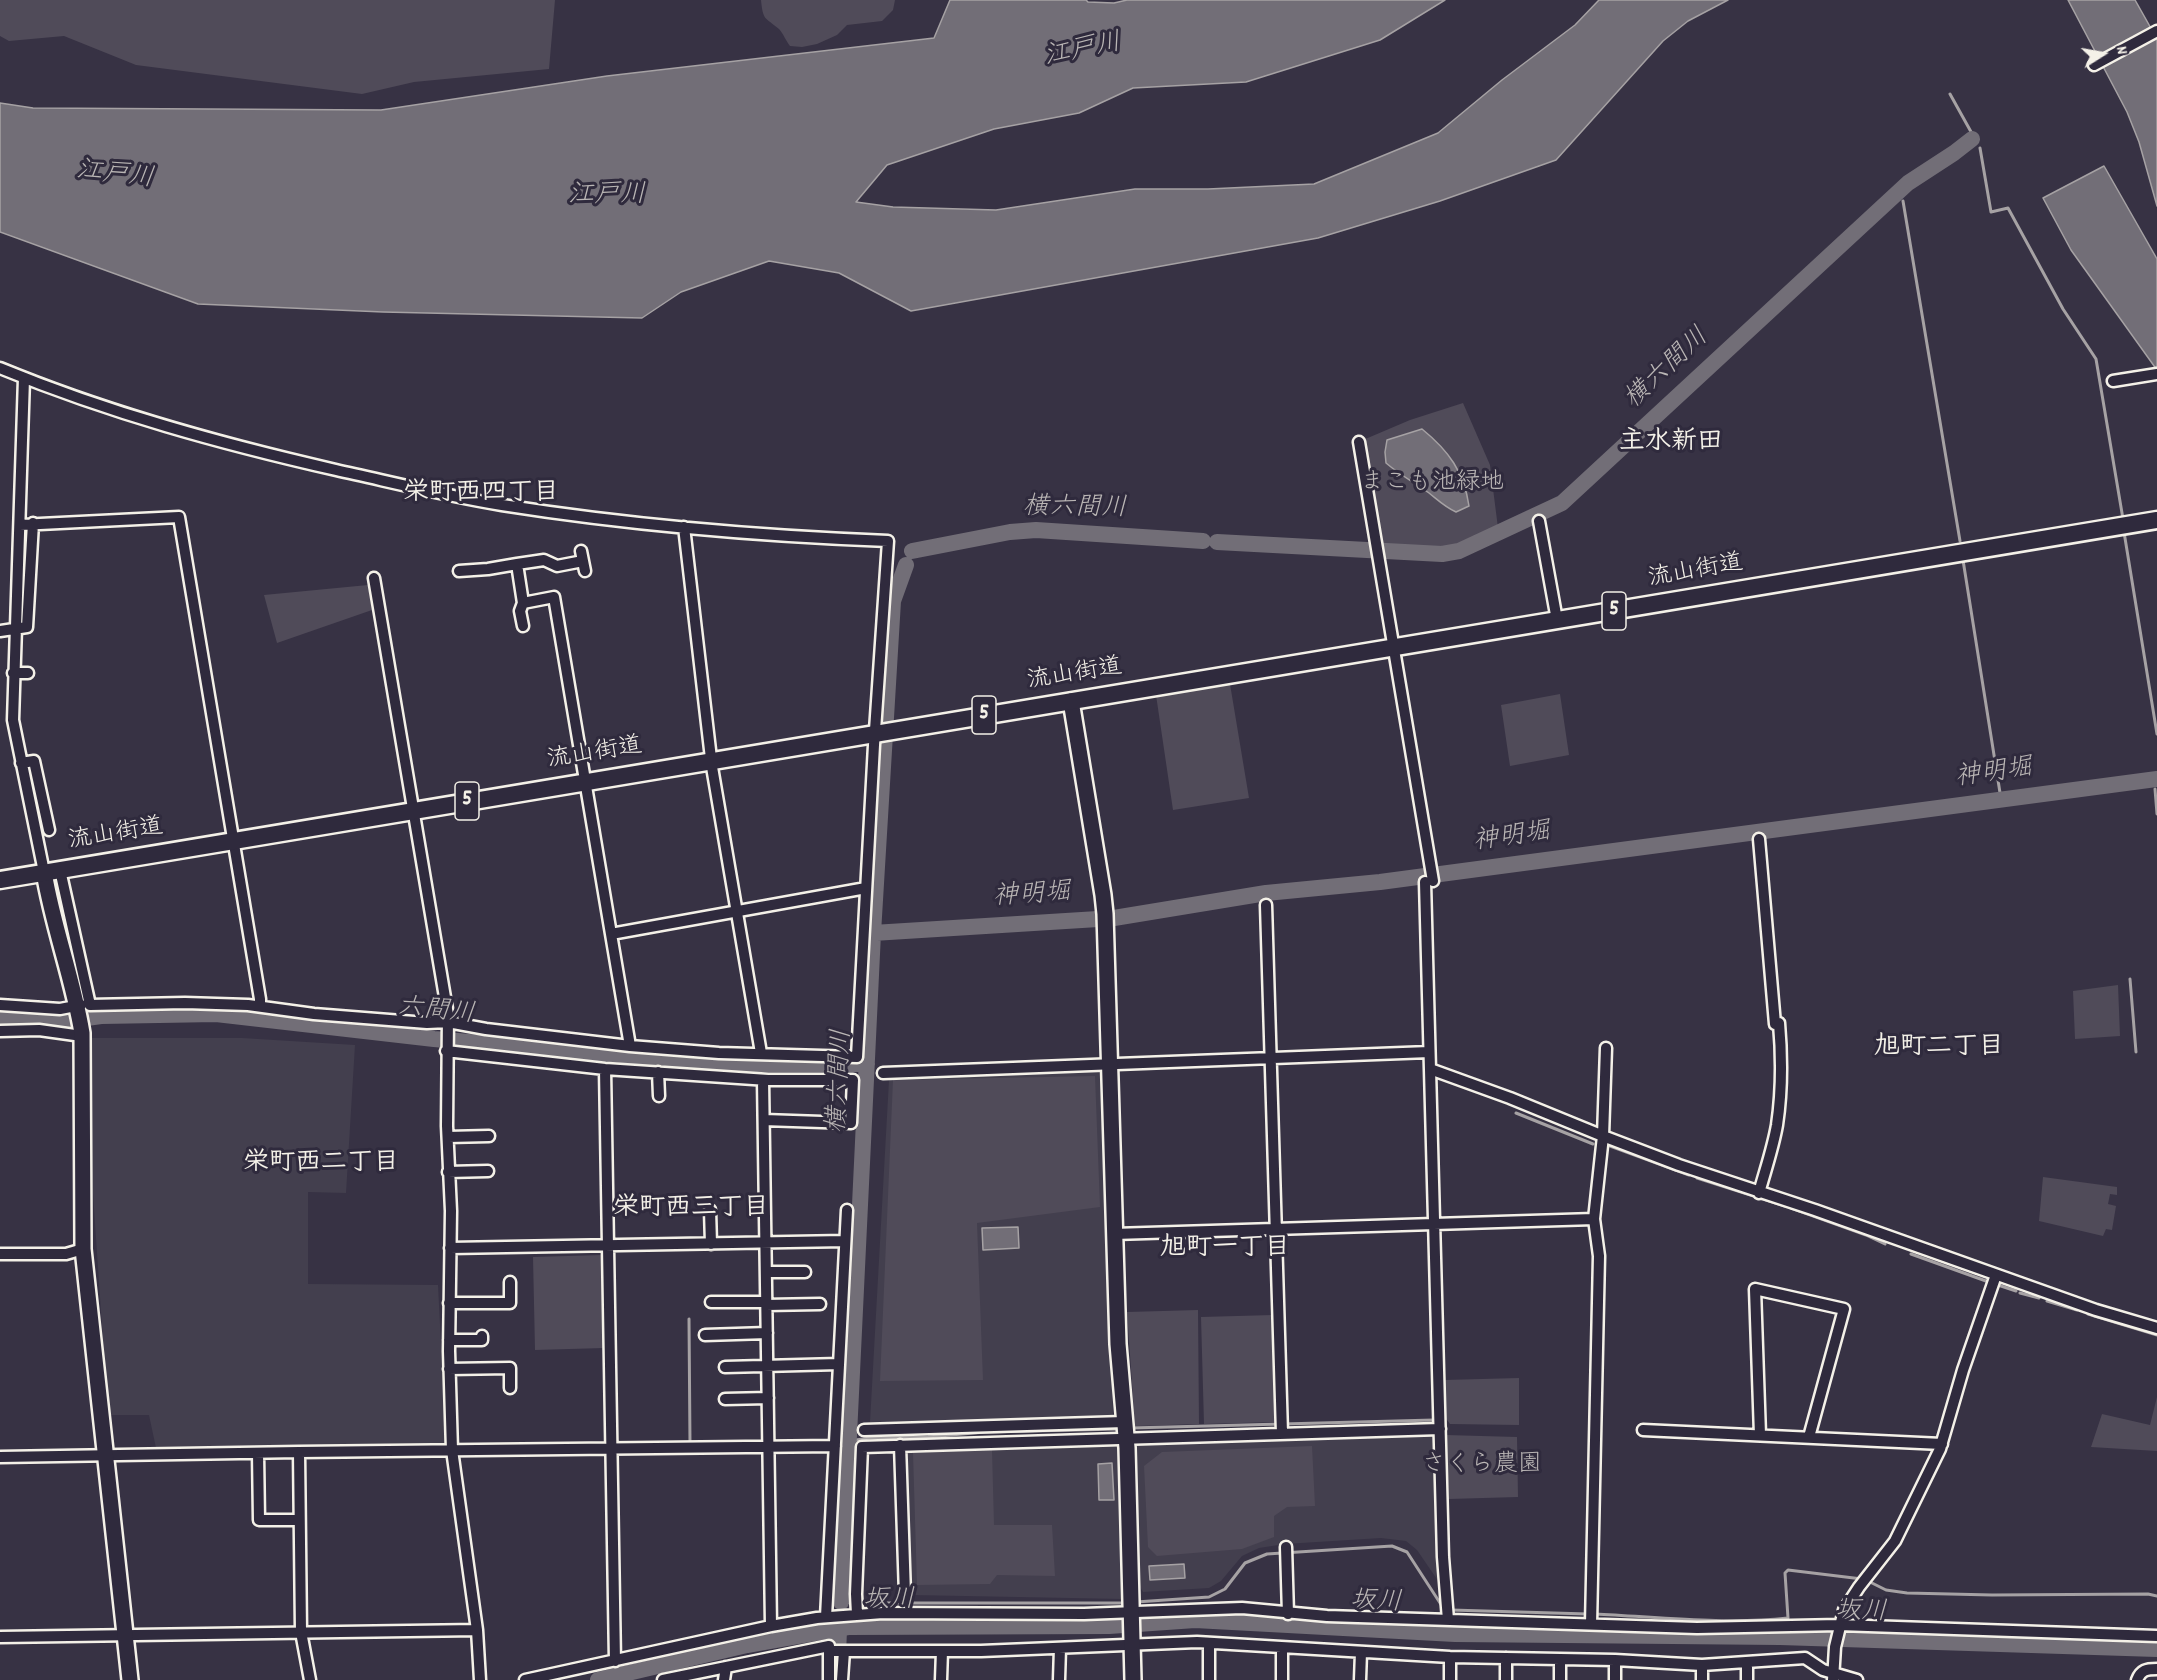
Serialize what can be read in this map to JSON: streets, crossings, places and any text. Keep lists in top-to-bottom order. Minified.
{"streets":{"main road":["流山街道","5"]},"districts":["主水新田","栄町西四丁目","旭町二丁目","栄町西二丁目","栄町西三丁目","旭町一丁目"],"water":["江戸川","横六間川","神明堀","六間川","坂川"],"parks":["まこも池緑地","さくら農園"],"north":"right"}
